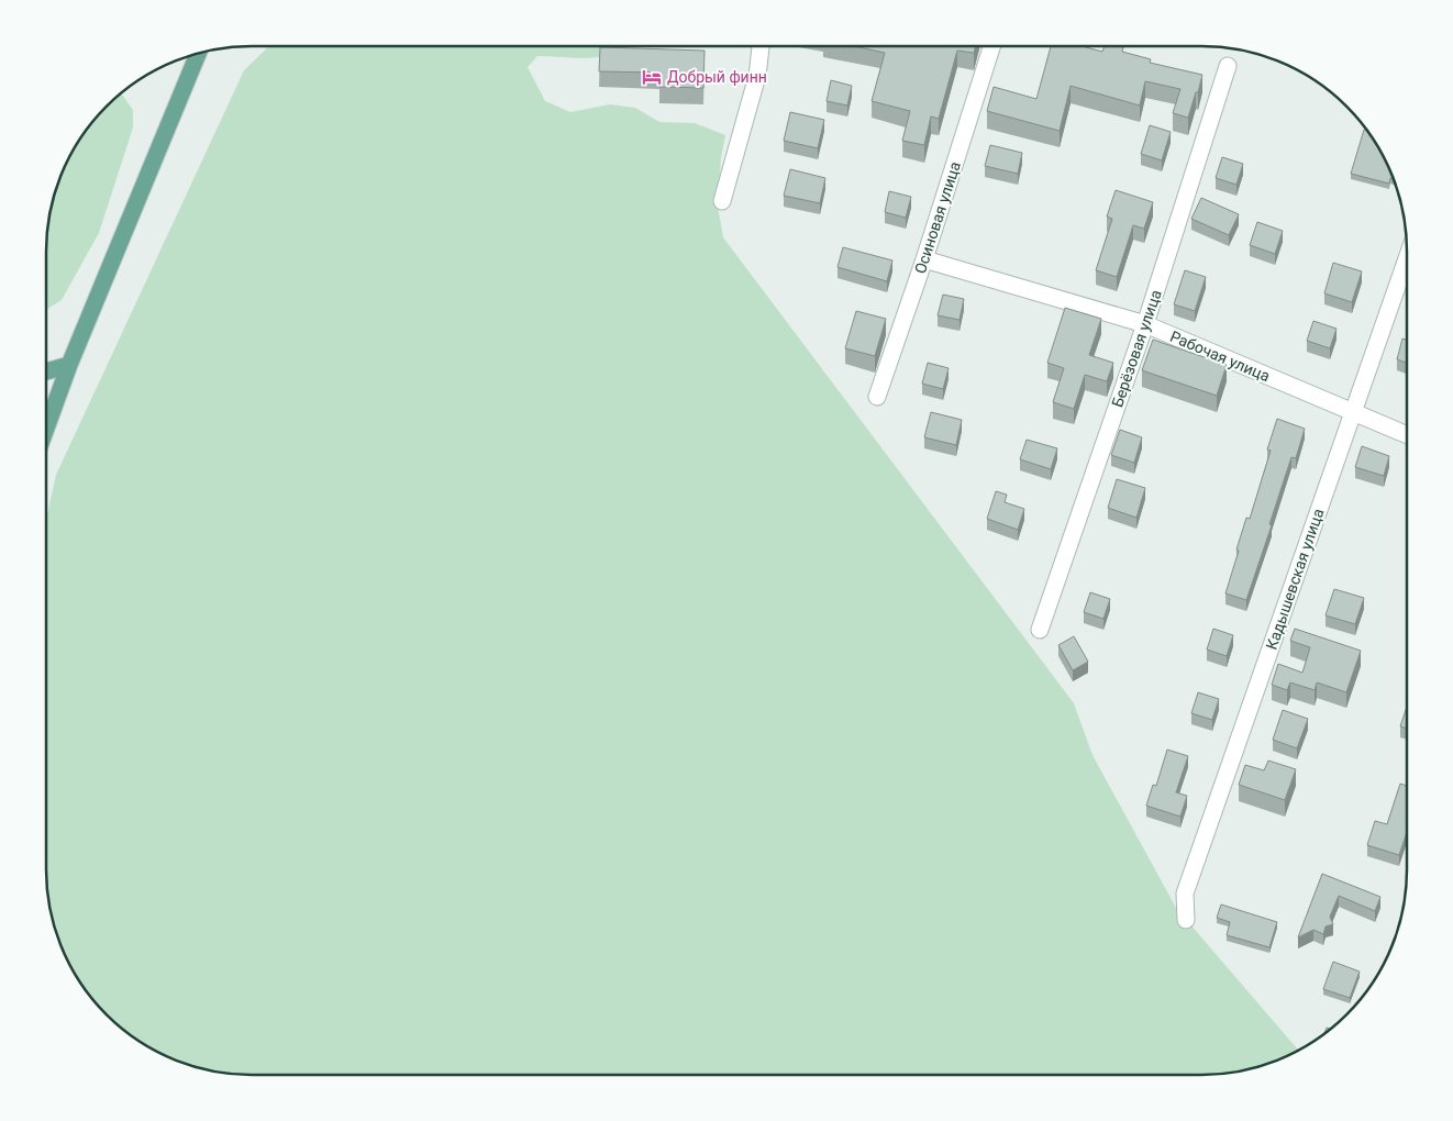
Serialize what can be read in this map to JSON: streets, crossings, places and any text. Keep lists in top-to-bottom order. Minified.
{"streets":{"street":["Осиновая улица","Берёзовая улица","Рабочая улица","Кадышевская улица"]},"crossings":[["Осиновая улица","Рабочая улица"],["Берёзовая улица","Рабочая улица"],["Рабочая улица","Кадышевская улица"]],"places":{"hotel":["Добрый финн"]}}
